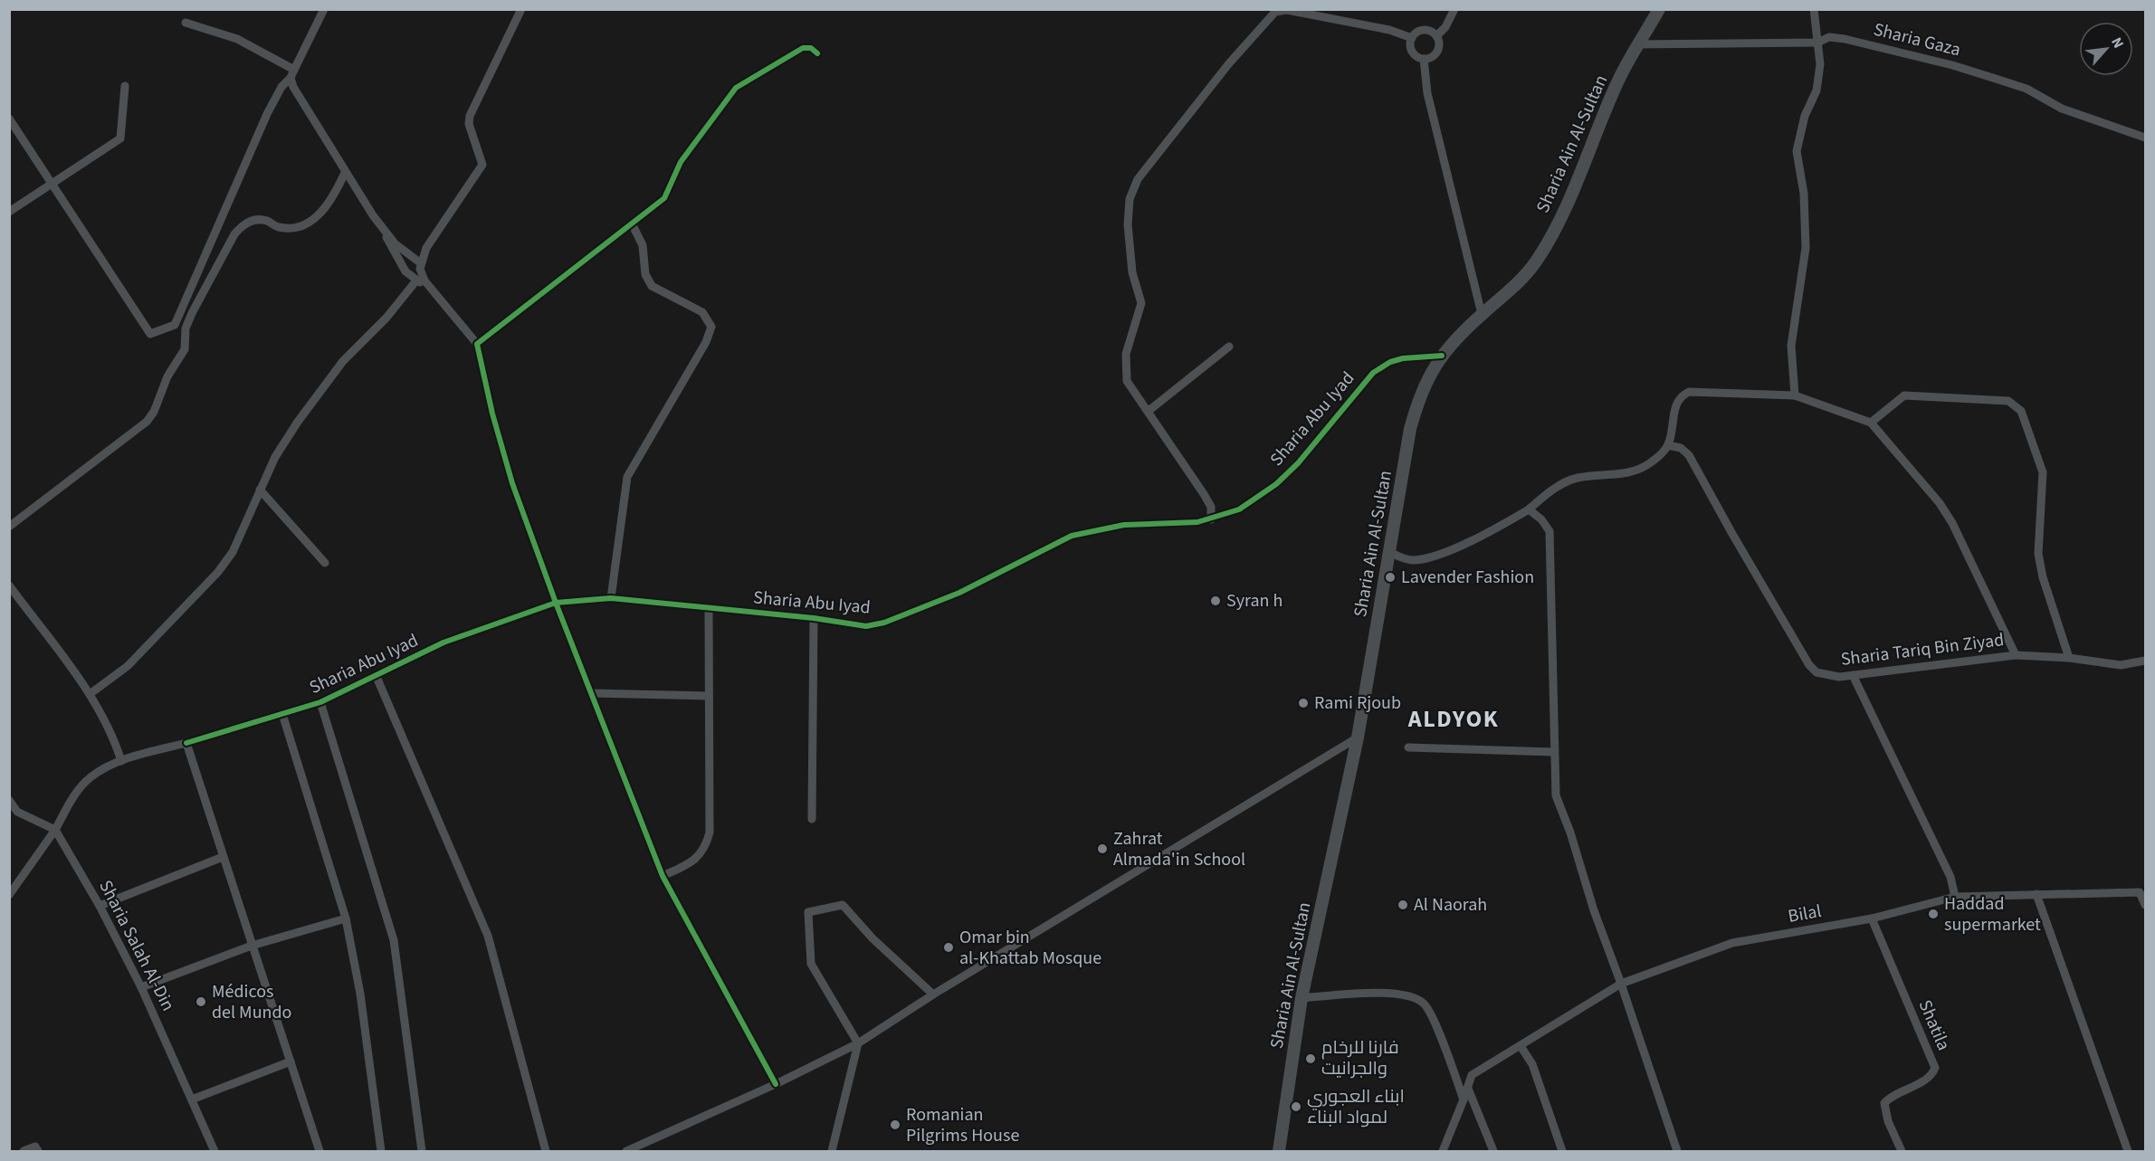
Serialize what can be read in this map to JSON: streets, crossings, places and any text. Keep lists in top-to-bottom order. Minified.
{"streets":{"main road":["Sharia Ain Al-Sultan"],"street":["Sharia Gaza","Sharia Abu Iyad","Sharia Tariq Bin Ziyad","Bilal","Sharia Salah Al-Din","Shatila"]},"crossings":[["Sharia Gaza","Sharia Ain Al-Sultan"],["Sharia Ain Al-Sultan","Sharia Abu Iyad"],["Sharia Abu Iyad","Sharia Salah Al-Din"],["Bilal","Shatila"]],"districts":["ALDYOK"],"places":["Lavender Fashion","Syran h","Rami Rjoub","Zahrat Almada'in School","Al Naorah","Haddad supermarket","Omar bin al-Khattab Mosque","Médicos del Mundo","فارنا للرخام والجرانيت","ابناء العجوري لمواد البناء","Romanian Pilgrims House"],"north":"top right"}
